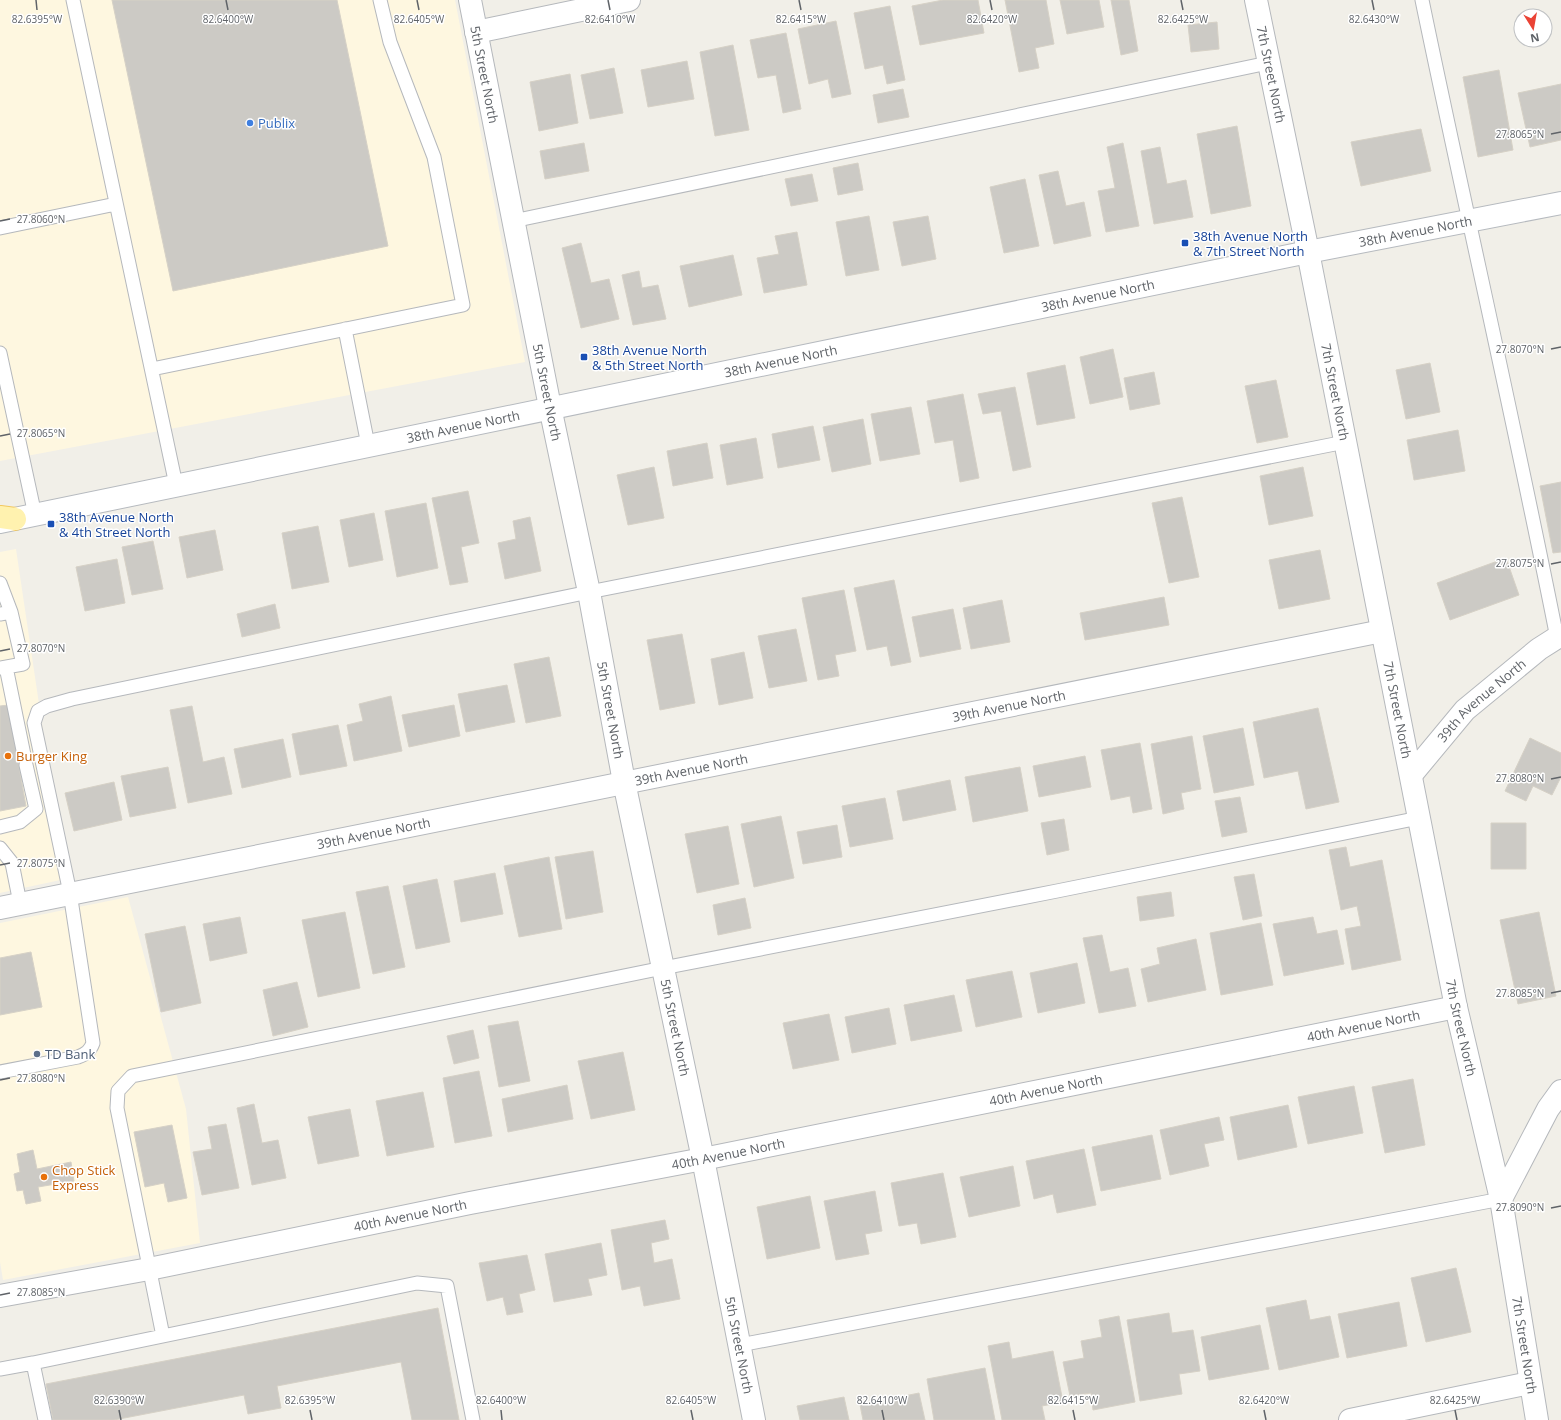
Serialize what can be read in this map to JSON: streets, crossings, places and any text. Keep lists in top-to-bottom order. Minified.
{"streets":{"street":["7th Street North","5th Street North","38th Avenue North","39th Avenue North","40th Avenue North"]},"crossings":[["7th Street North","38th Avenue North"],["7th Street North","39th Avenue North"],["7th Street North","40th Avenue North"],["5th Street North","38th Avenue North"],["5th Street North","39th Avenue North"],["5th Street North","40th Avenue North"]],"places":{"other":["Publix","Burger King","TD Bank","Chop Stick Express"],"transit":["38th Avenue North & 7th Street North","38th Avenue North & 5th Street North","38th Avenue North & 4th Street North"]},"north":"bottom","coordinates":["82.6395°W","82.6400°W","82.6405°W","82.6410°W","82.6415°W","82.6420°W","82.6425°W","82.6430°W","27.8065°N","27.8060°N","27.8070°N","27.8075°N","27.8080°N","27.8085°N","27.8090°N","82.6390°W"]}
